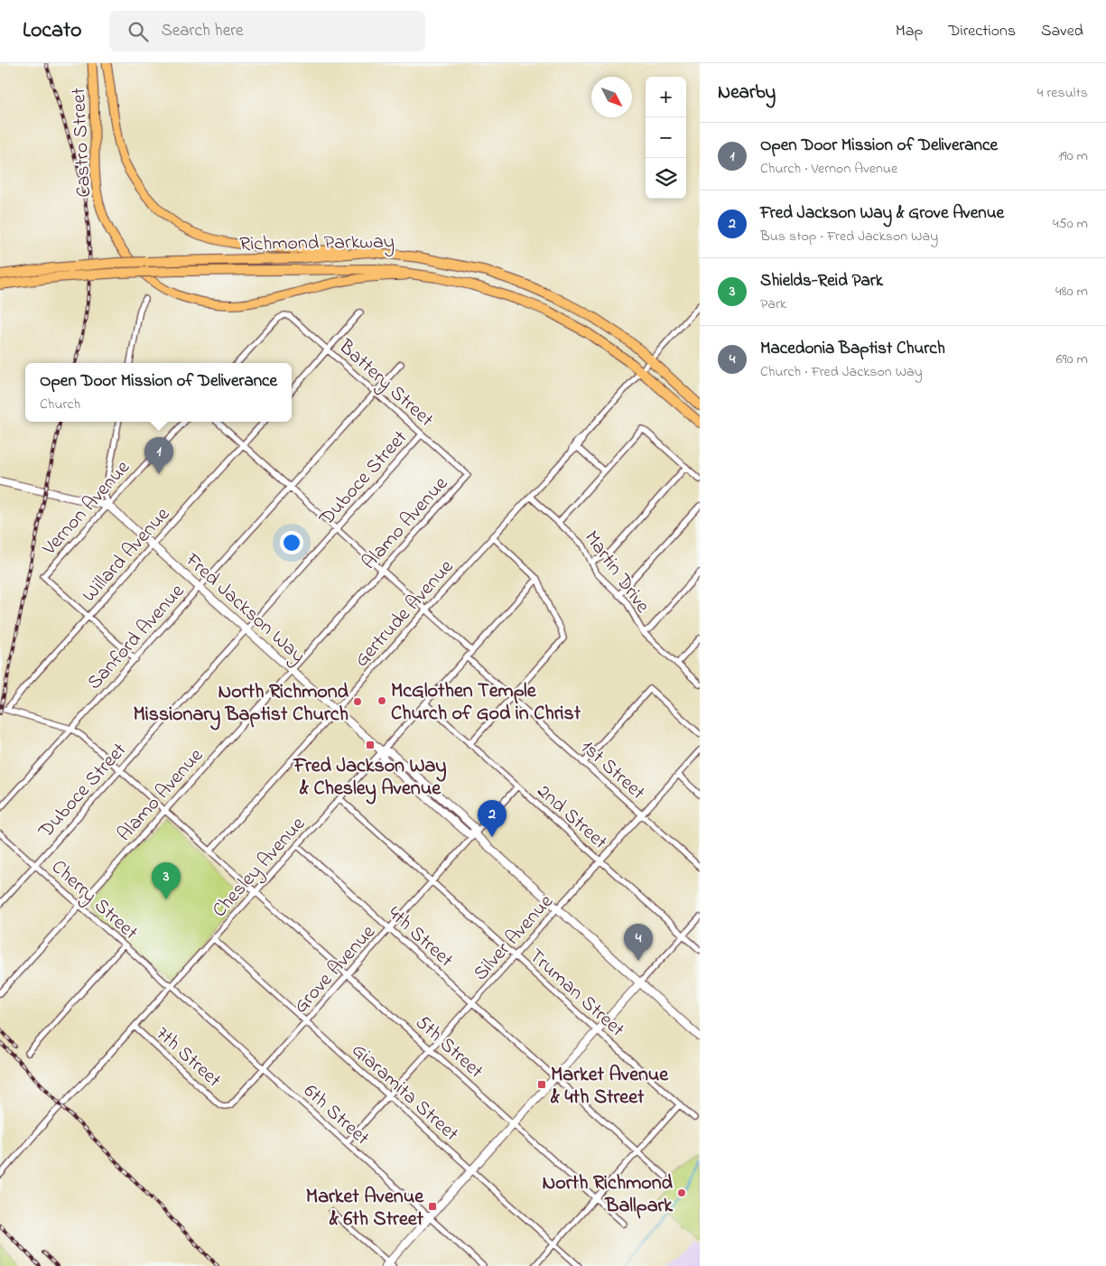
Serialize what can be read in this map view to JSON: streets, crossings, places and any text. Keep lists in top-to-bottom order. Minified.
{"streets":{"highway":["Richmond Parkway"],"main road":["Castro Street"],"street":["Battery Street","Duboce Street","Vernon Avenue","Alamo Avenue","Willard Avenue","Martin Drive","Fred Jackson Way","Gertrude Avenue","Sanford Avenue","1st Street","2nd Street","Chesley Avenue","Cherry Street","4th Street","Silver Avenue","Grove Avenue","Truman Street","5th Street","7th Street","Giaramita Street","6th Street"]},"crossings":[["Castro Street","Richmond Parkway"],["Battery Street","Duboce Street"],["Battery Street","Alamo Avenue"],["Battery Street","Sanford Avenue"],["Duboce Street","Fred Jackson Way"],["Duboce Street","Cherry Street"],["Duboce Street","5th Street"],["Vernon Avenue","Willard Avenue"],["Vernon Avenue","Fred Jackson Way"],["Alamo Avenue","Fred Jackson Way"],["Alamo Avenue","Cherry Street"],["Alamo Avenue","5th Street"],["Willard Avenue","Fred Jackson Way"],["Willard Avenue","5th Street"],["Martin Drive","Gertrude Avenue"],["Fred Jackson Way","Gertrude Avenue"],["Fred Jackson Way","Sanford Avenue"],["Fred Jackson Way","Chesley Avenue"],["Fred Jackson Way","Silver Avenue"],["Fred Jackson Way","Grove Avenue"],["Gertrude Avenue","5th Street"],["Sanford Avenue","5th Street"],["1st Street","Chesley Avenue"],["1st Street","Silver Avenue"],["2nd Street","Chesley Avenue"],["2nd Street","Silver Avenue"],["2nd Street","Grove Avenue"],["Chesley Avenue","Cherry Street"],["Chesley Avenue","4th Street"],["Chesley Avenue","Truman Street"],["Chesley Avenue","5th Street"],["Chesley Avenue","7th Street"],["Chesley Avenue","Giaramita Street"],["Chesley Avenue","6th Street"],["Cherry Street","6th Street"],["4th Street","Silver Avenue"],["4th Street","Grove Avenue"],["Silver Avenue","Truman Street"],["Silver Avenue","5th Street"],["Silver Avenue","Giaramita Street"],["Silver Avenue","6th Street"],["Grove Avenue","Truman Street"],["Grove Avenue","5th Street"],["Grove Avenue","7th Street"],["Grove Avenue","Giaramita Street"],["Grove Avenue","6th Street"]],"places":{"other":["McGlothen Temple Church of God in Christ","North Richmond Missionary Baptist Church","North Richmond Ballpark"],"transit":["Fred Jackson Way & Chesley Avenue","Market Avenue & 4th Street","Market Avenue & 6th Street"]},"north":"bottom right","page":{"header":"Locato","search":"Search here","nav":["Map","Directions","Saved"],"heading":["Nearby","4 results"],"map_buttons":["+","−"],"list":[{"mark":"1","name":"Open Door Mission of Deliverance","note":"Church · Vernon Avenue","value":"190 m"},{"mark":"2","name":"Fred Jackson Way & Grove Avenue","note":"Bus stop · Fred Jackson Way","value":"450 m"},{"mark":"3","name":"Shields-Reid Park","note":"Park","value":"480 m"},{"mark":"4","name":"Macedonia Baptist Church","note":"Church · Fred Jackson Way","value":"690 m"}],"popup":["Open Door Mission of Deliverance","Church"],"pins":["1","2","3","4"]}}
